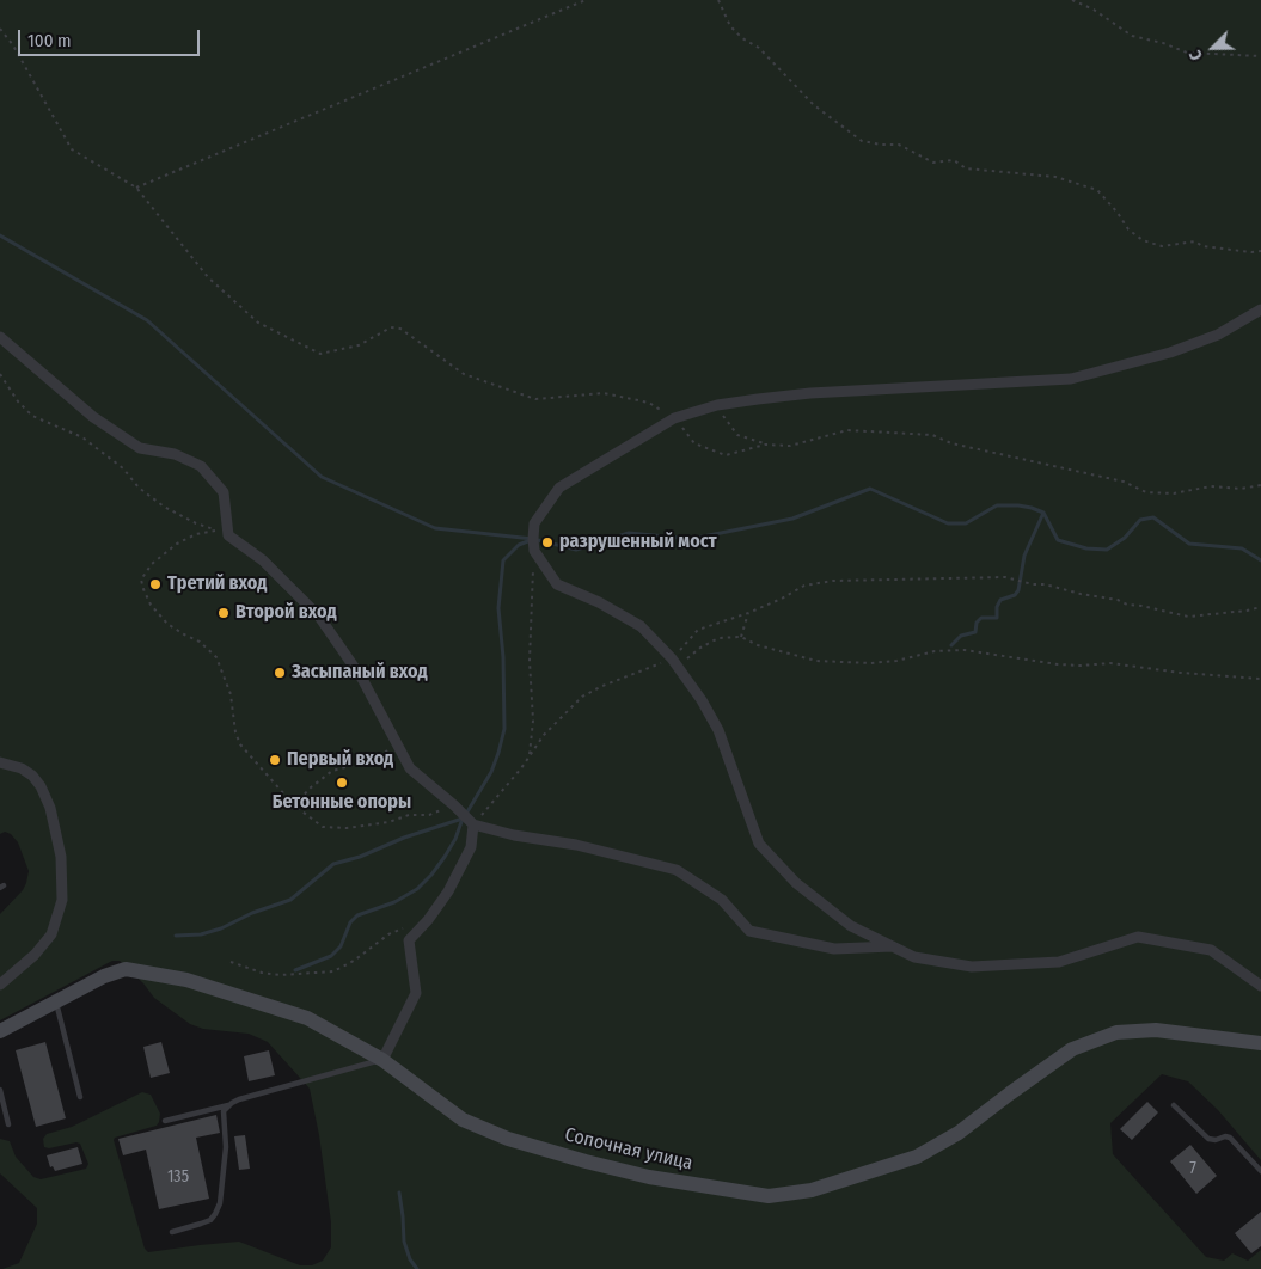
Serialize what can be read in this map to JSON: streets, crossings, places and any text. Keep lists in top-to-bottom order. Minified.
{"streets":{"main road":["Сопочная улица"]},"places":["разрушенный мост","Третий вход","Второй вход","Засыпаный вход","Первый вход","Бетонные опоры"],"house_numbers":["7","135"],"scale_bar":"100 m","north":"bottom left"}
